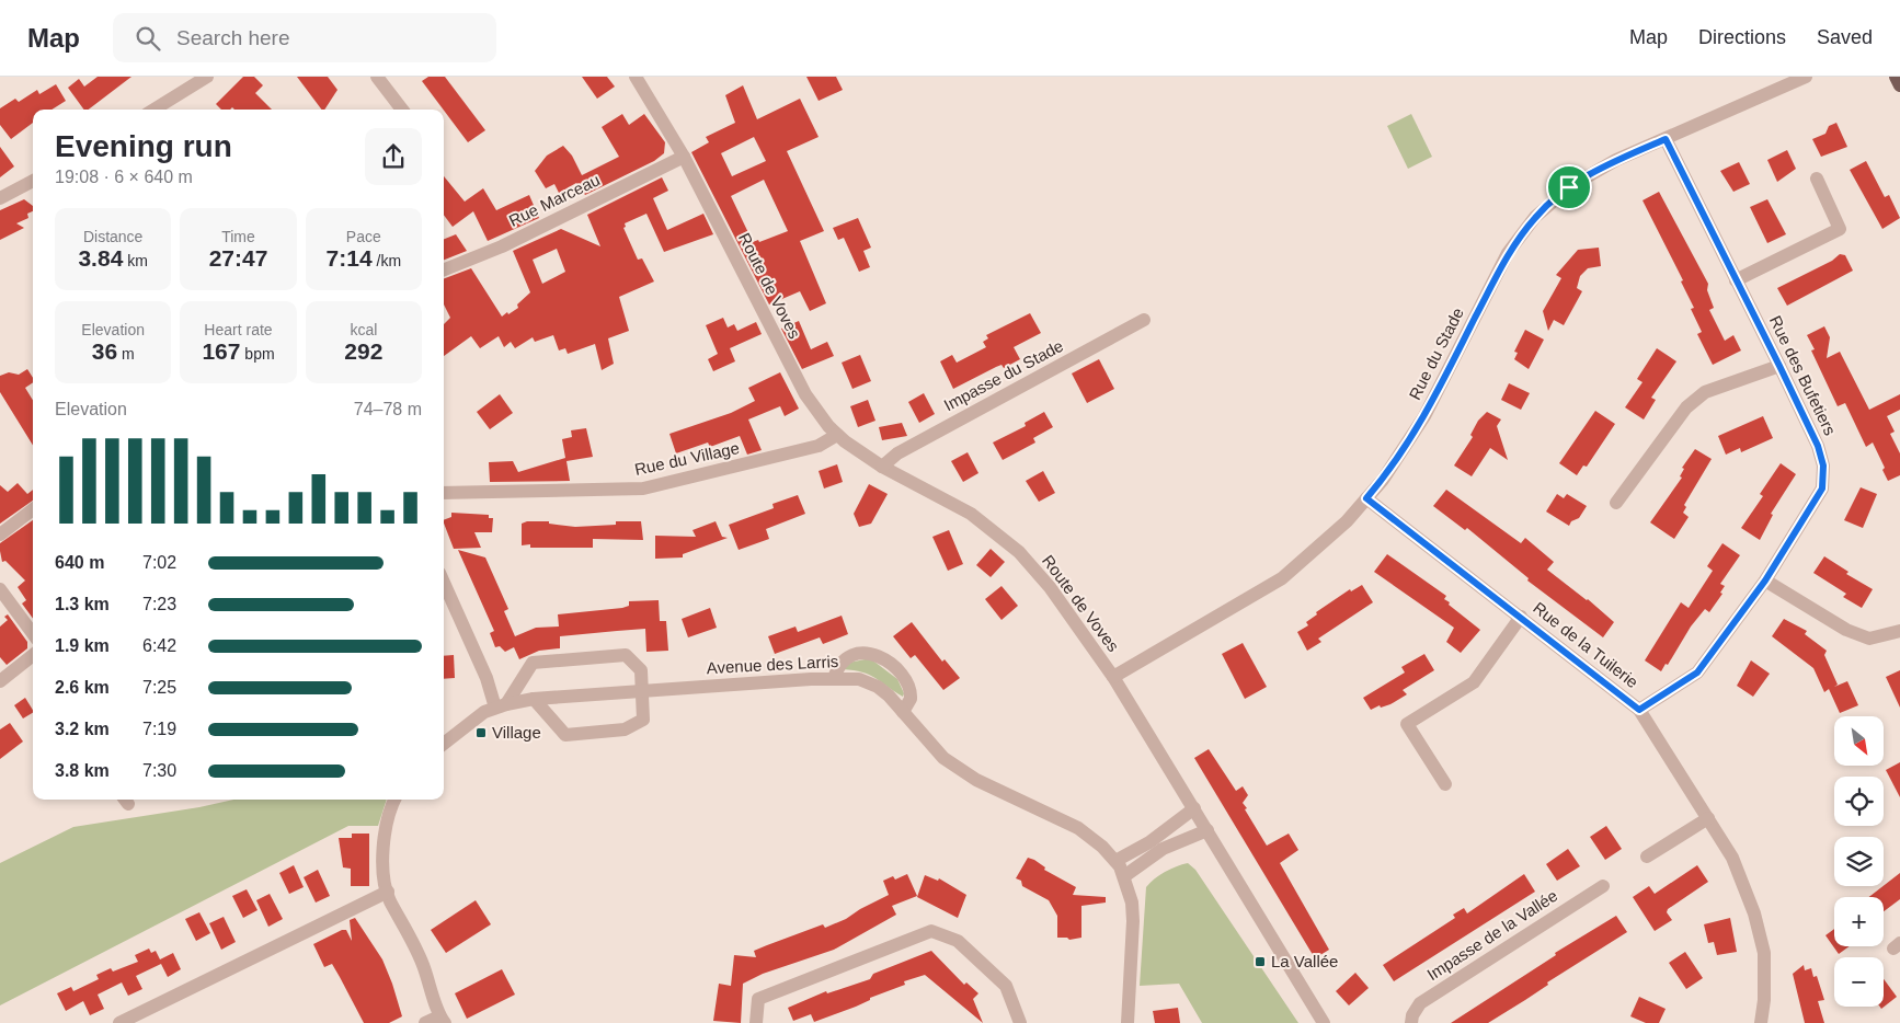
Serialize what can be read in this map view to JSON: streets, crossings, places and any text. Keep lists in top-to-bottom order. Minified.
{"streets":{"street":["Rue Marceau","Route de Voves","Rue du Stade","Impasse du Stade","Rue des Bufetiers","Rue du Village","Rue de la Tuilerie","Avenue des Larris","Impasse de la Vallée"]},"crossings":[["Rue Marceau","Route de Voves"],["Route de Voves","Rue du Stade"],["Route de Voves","Impasse du Stade"],["Route de Voves","Rue du Village"],["Rue du Stade","Rue des Bufetiers"],["Rue du Stade","Rue de la Tuilerie"],["Rue des Bufetiers","Rue de la Tuilerie"]],"places":{"transit":["Village","La Vallée"]},"north":"bottom right","page":{"header":"Map","search":"Search here","nav":["Map","Directions","Saved"],"heading":["Evening run","19:08 · 6 × 640 m"],"stats":[["Distance","3.84 km"],["Time","27:47"],["Pace","7:14 /km"],["Elevation","36 m"],["Heart rate","167 bpm"],["kcal","292"]],"chart":["Elevation","74–78 m"],"list":[{"name":"640 m","note":"7:02"},{"name":"1.3 km","note":"7:23"},{"name":"1.9 km","note":"6:42"},{"name":"2.6 km","note":"7:25"},{"name":"3.2 km","note":"7:19"},{"name":"3.8 km","note":"7:30"}],"map_buttons":["+","−"]}}
